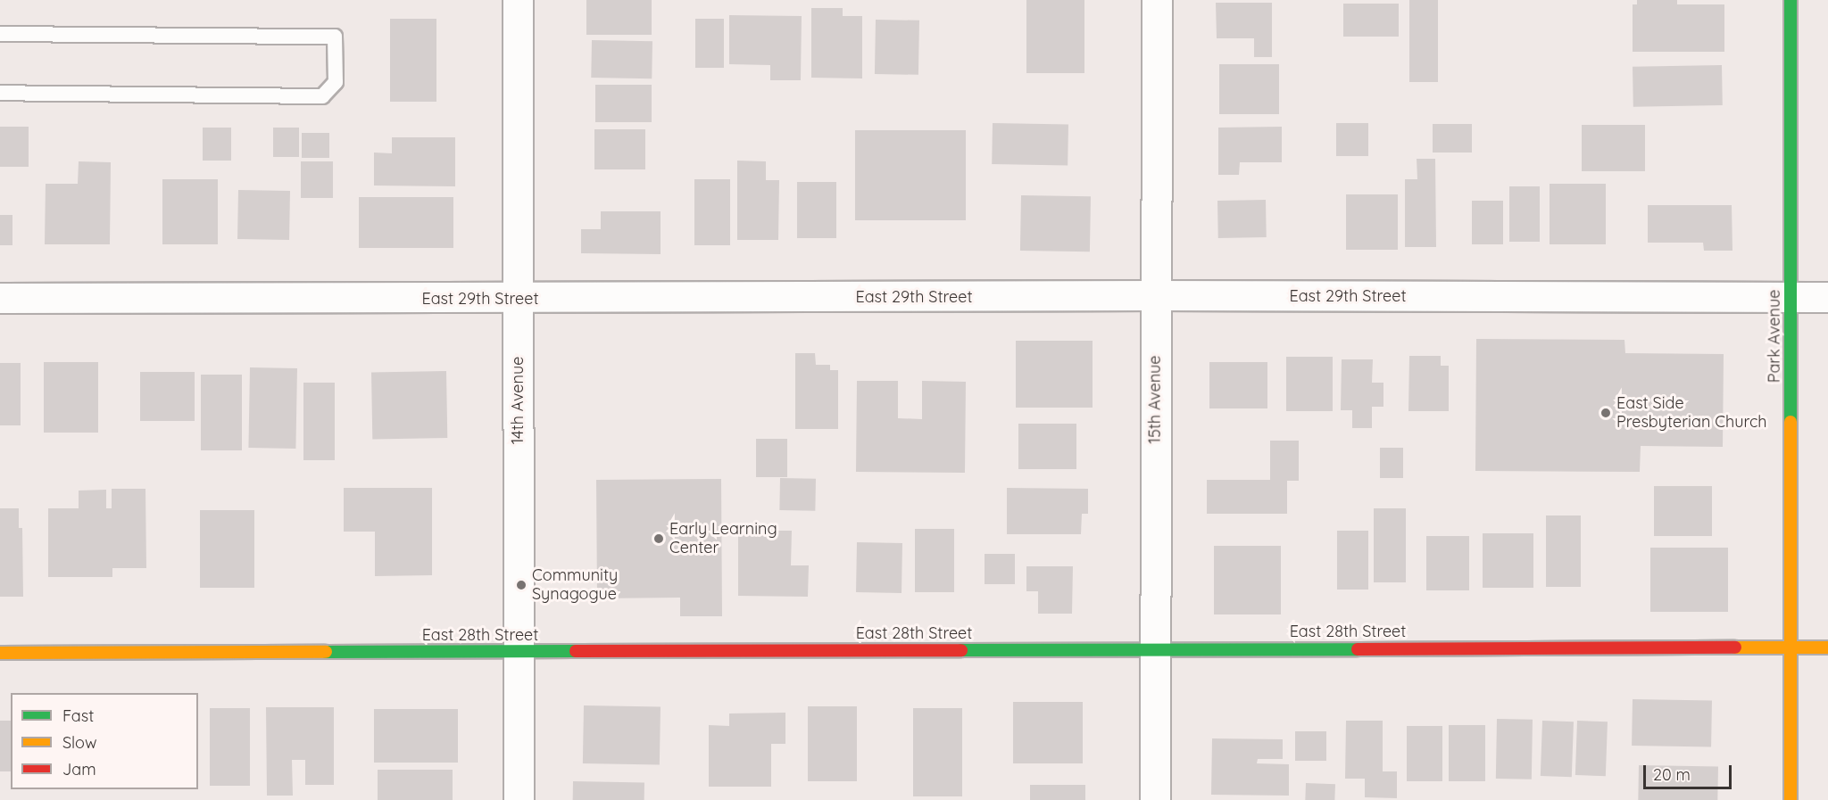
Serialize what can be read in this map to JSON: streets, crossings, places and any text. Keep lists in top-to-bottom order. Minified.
{"streets":{"street":["East 29th Street","Park Avenue","15th Avenue","14th Avenue","East 28th Street"]},"crossings":[["East 29th Street","Park Avenue"],["East 29th Street","15th Avenue"],["East 29th Street","14th Avenue"],["Park Avenue","East 28th Street"],["15th Avenue","East 28th Street"],["14th Avenue","East 28th Street"]],"places":["East Side Presbyterian Church","Early Learning Center","Community Synagogue"],"legend":["Fast","Slow","Jam"],"scale_bar":"20 m"}
